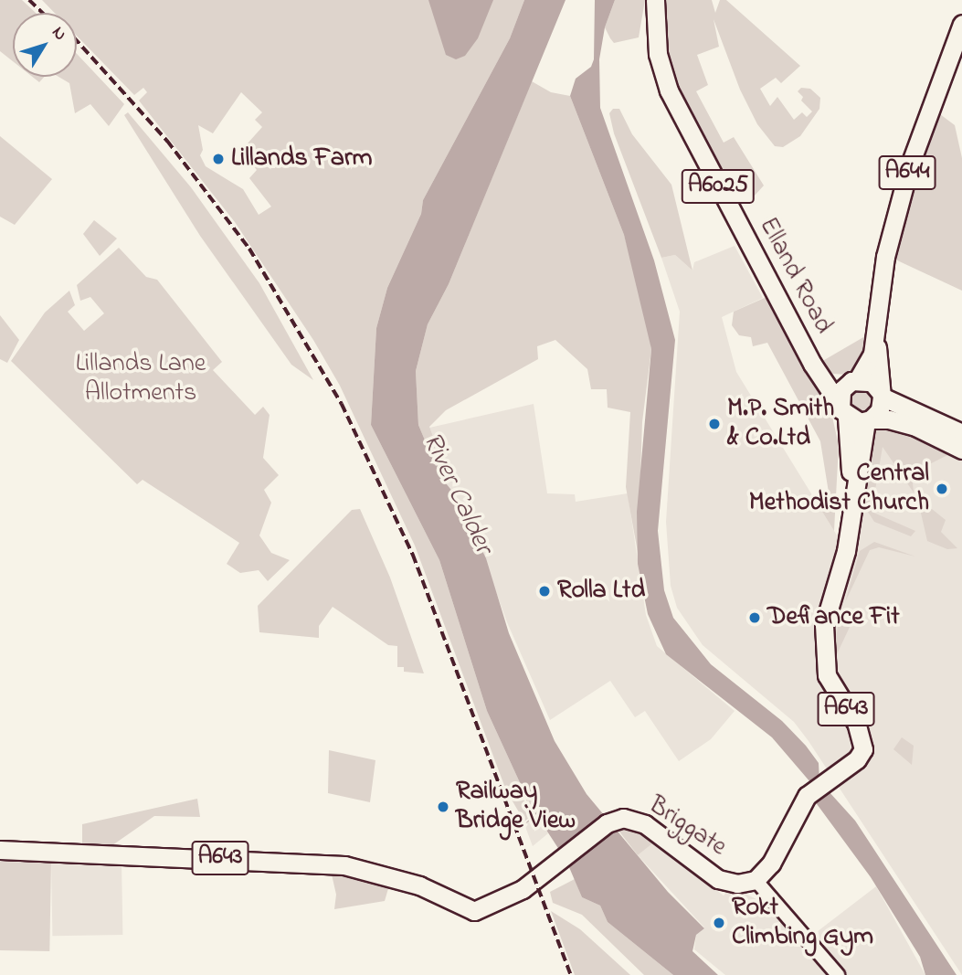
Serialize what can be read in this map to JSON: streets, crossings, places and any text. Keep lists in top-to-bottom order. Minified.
{"streets":{"main road":["A644","A6025","Elland Road","A643","Briggate"]},"crossings":[["A644","A6025"],["A644","A643"],["A6025","Elland Road"],["A6025","A643"],["A643","Briggate"]],"water":["River Calder"],"parks":["Lillands Lane Allotments"],"places":["Lillands Farm","M.P. Smith & Co.Ltd","Central Methodist Church","Rolla Ltd","Defiance Fit","Railway Bridge View","Rokt Climbing Gym"],"north":"top right"}
